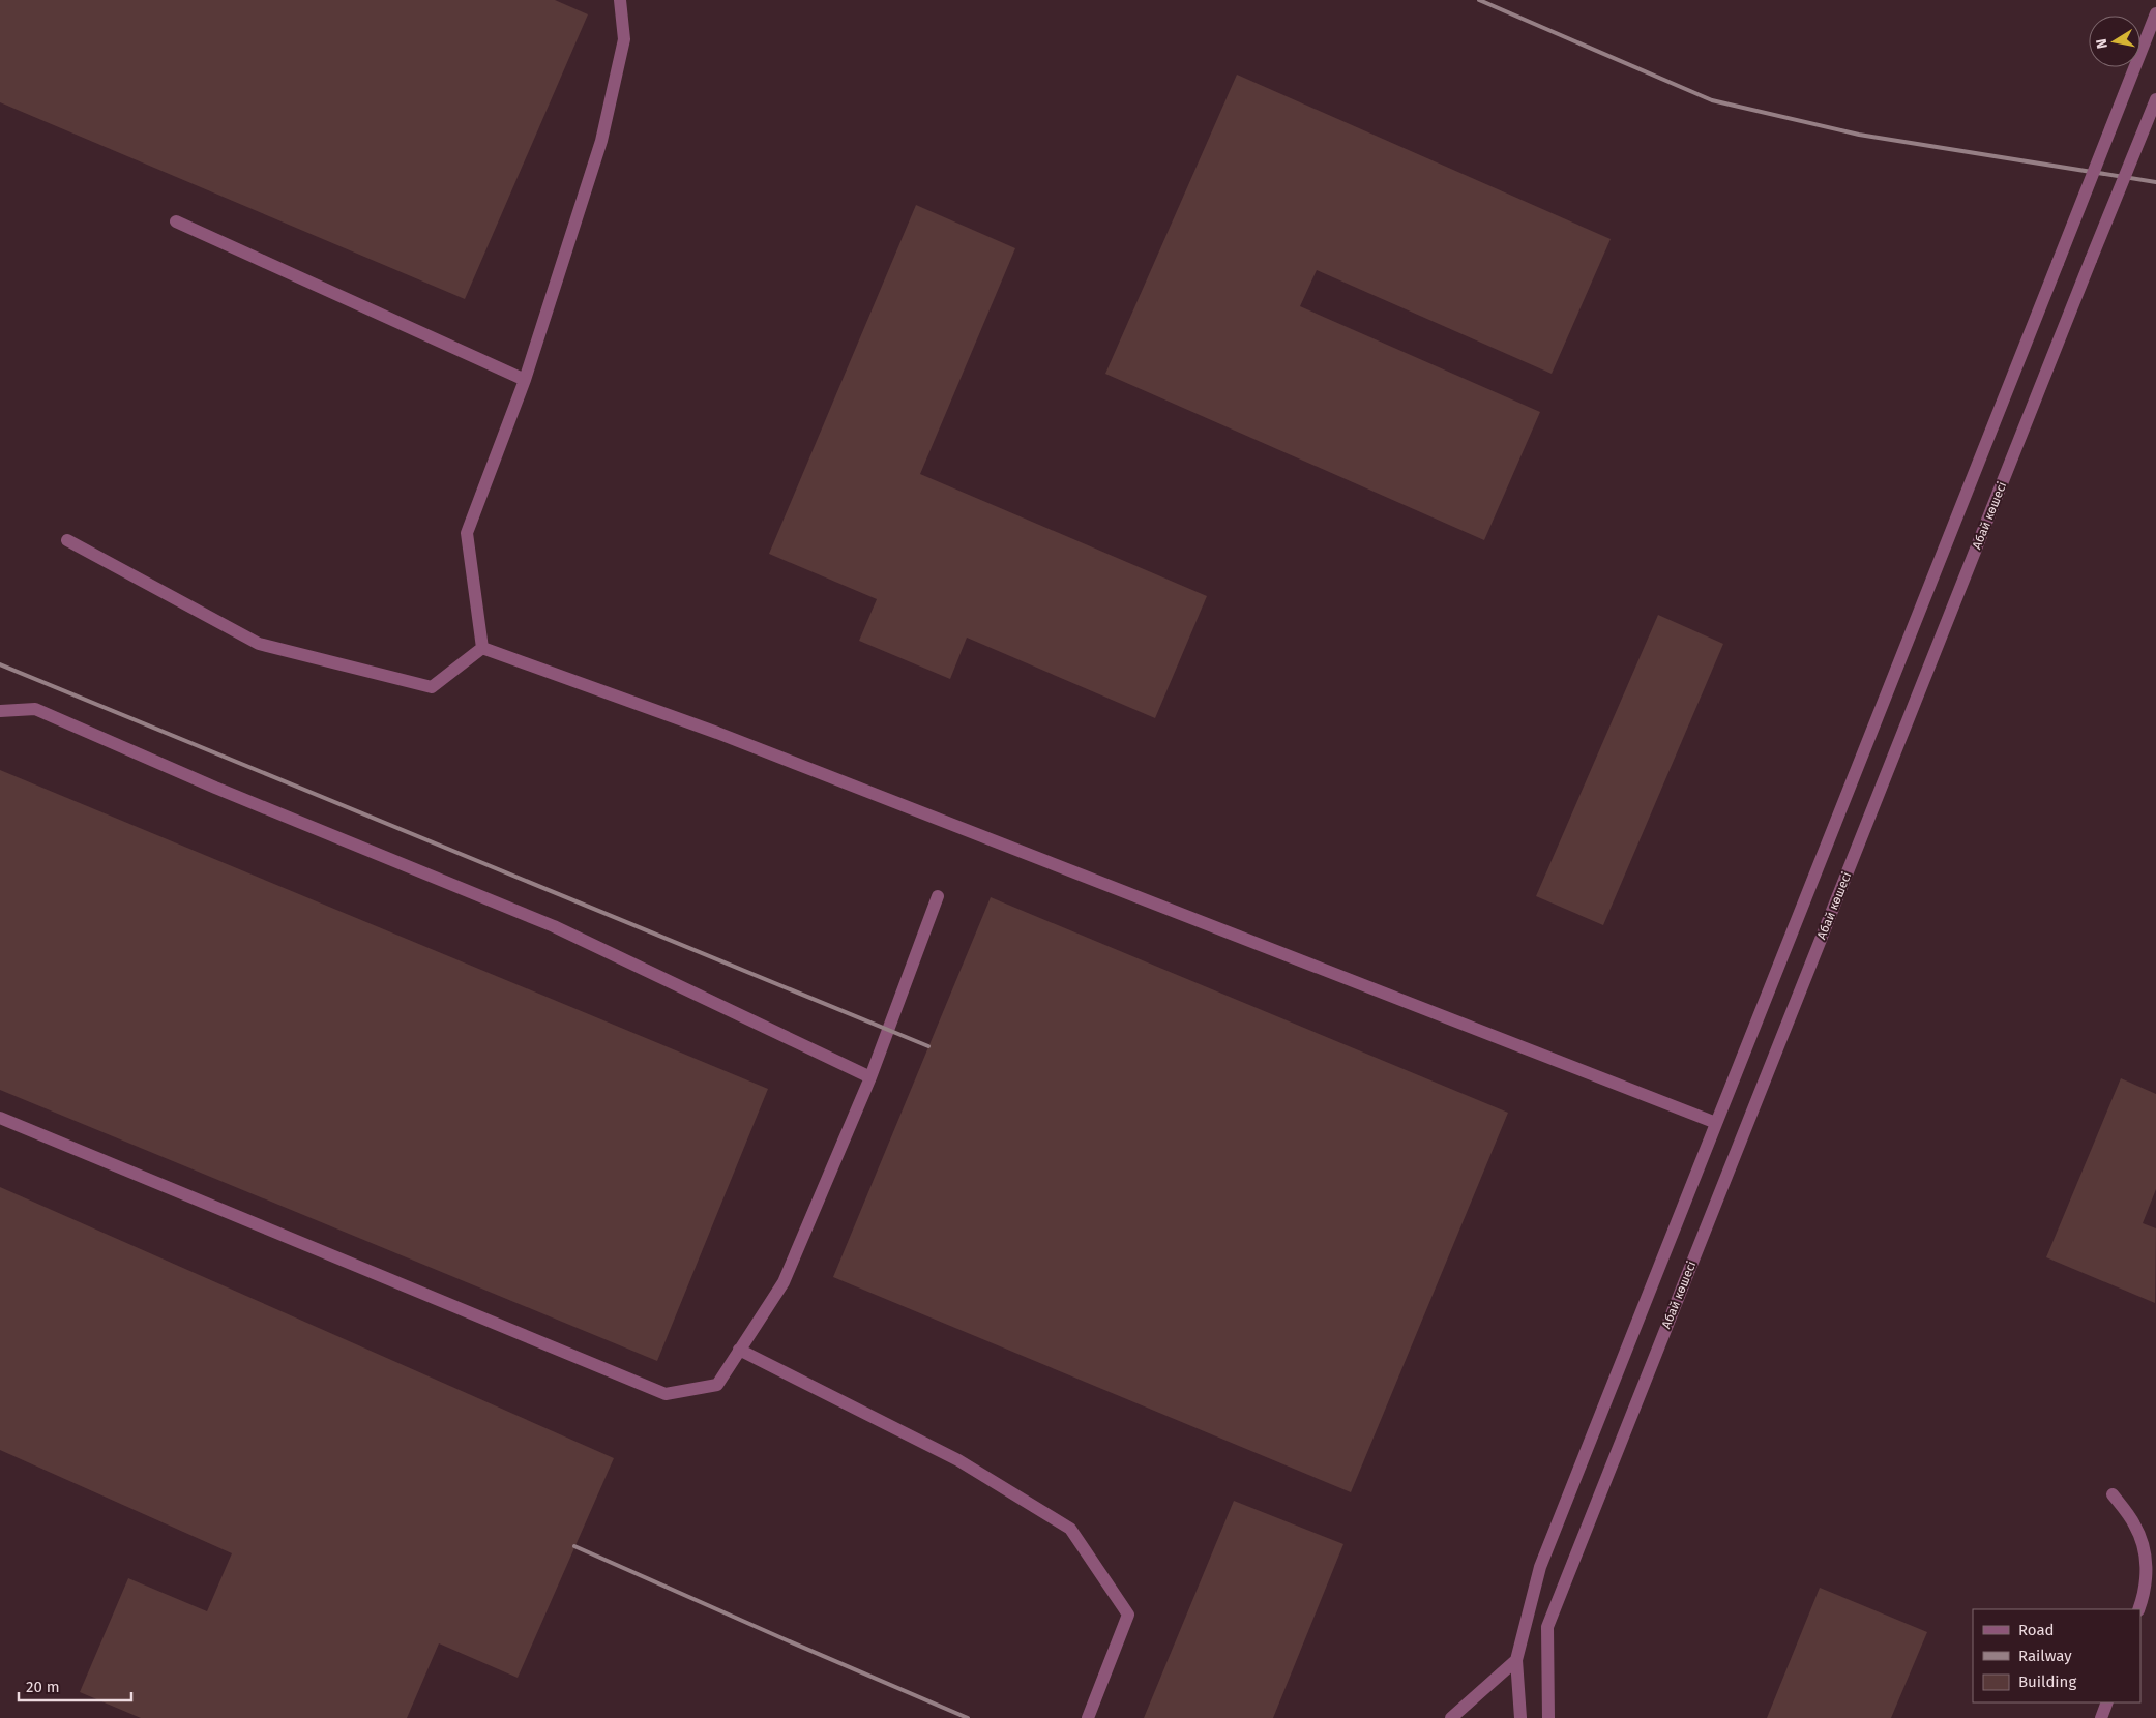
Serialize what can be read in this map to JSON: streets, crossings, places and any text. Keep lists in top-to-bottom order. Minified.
{"streets":{"street":["Абай көшесі"]},"legend":["Road","Railway","Building"],"scale_bar":"20 m","north":"left"}
